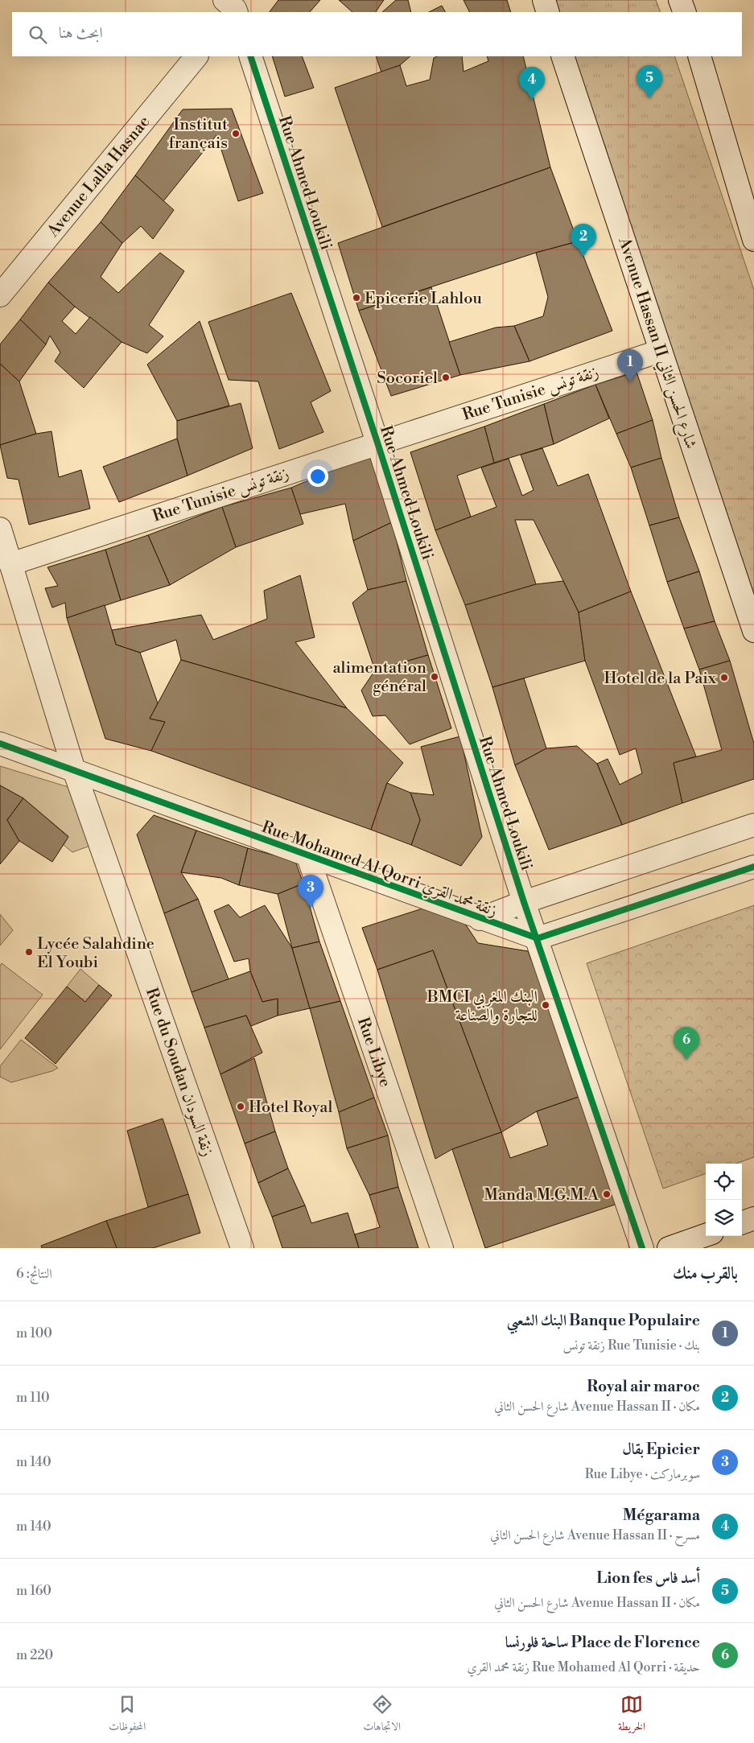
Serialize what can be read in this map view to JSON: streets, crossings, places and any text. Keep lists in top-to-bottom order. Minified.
{"streets":{"street":["Avenue Lalla Hasnae","Rue Ahmed Loukili","Avenue Hassan II شارع الحسن الثاني","Rue Tunisie زنقة تونس","Rue Mohamed Al Qorri زنقة محمد القري","Rue Libye","Rue du Soudan زنقة السودان"]},"crossings":[["Rue Ahmed Loukili","Rue Tunisie زنقة تونس"],["Rue Ahmed Loukili","Rue Mohamed Al Qorri زنقة محمد القري"],["Avenue Hassan II شارع الحسن الثاني","Rue Tunisie زنقة تونس"],["Rue Tunisie زنقة تونس","Rue du Soudan زنقة السودان"],["Rue Mohamed Al Qorri زنقة محمد القري","Rue Libye"],["Rue Mohamed Al Qorri زنقة محمد القري","Rue du Soudan زنقة السودان"]],"places":["Institut français","Epicerie Lahlou","Socoriel","alimentation général","Hotel de la Paix","Lycée Salahdine El Youbi","BMCI البنك المغربي للتجارة والصناعة","Hotel Royal","Manda M.G.M.A"],"page":{"search":"ابحث هنا","pins":["5","4","2","1","3","6"],"heading":["بالقرب منك","النتائج: 6"],"list":[{"mark":"1","name":"Banque Populaire البنك الشعبي","note":"بنك · Rue Tunisie زنقة تونس","value":"100 m"},{"mark":"2","name":"Royal air maroc","note":"مكان · Avenue Hassan II شارع الحسن الثاني","value":"110 m"},{"mark":"3","name":"Epicier بقال","note":"سوبرماركت · Rue Libye","value":"140 m"},{"mark":"4","name":"Mégarama","note":"مسرح · Avenue Hassan II شارع الحسن الثاني","value":"140 m"},{"mark":"5","name":"أسد فاس Lion fes","note":"مكان · Avenue Hassan II شارع الحسن الثاني","value":"160 m"},{"mark":"6","name":"Place de Florence ساحة فلورنسا","note":"حديقة · Rue Mohamed Al Qorri زنقة محمد القري","value":"220 m"}],"nav":["الخريطة","الاتجاهات","المحفوظات"]}}
